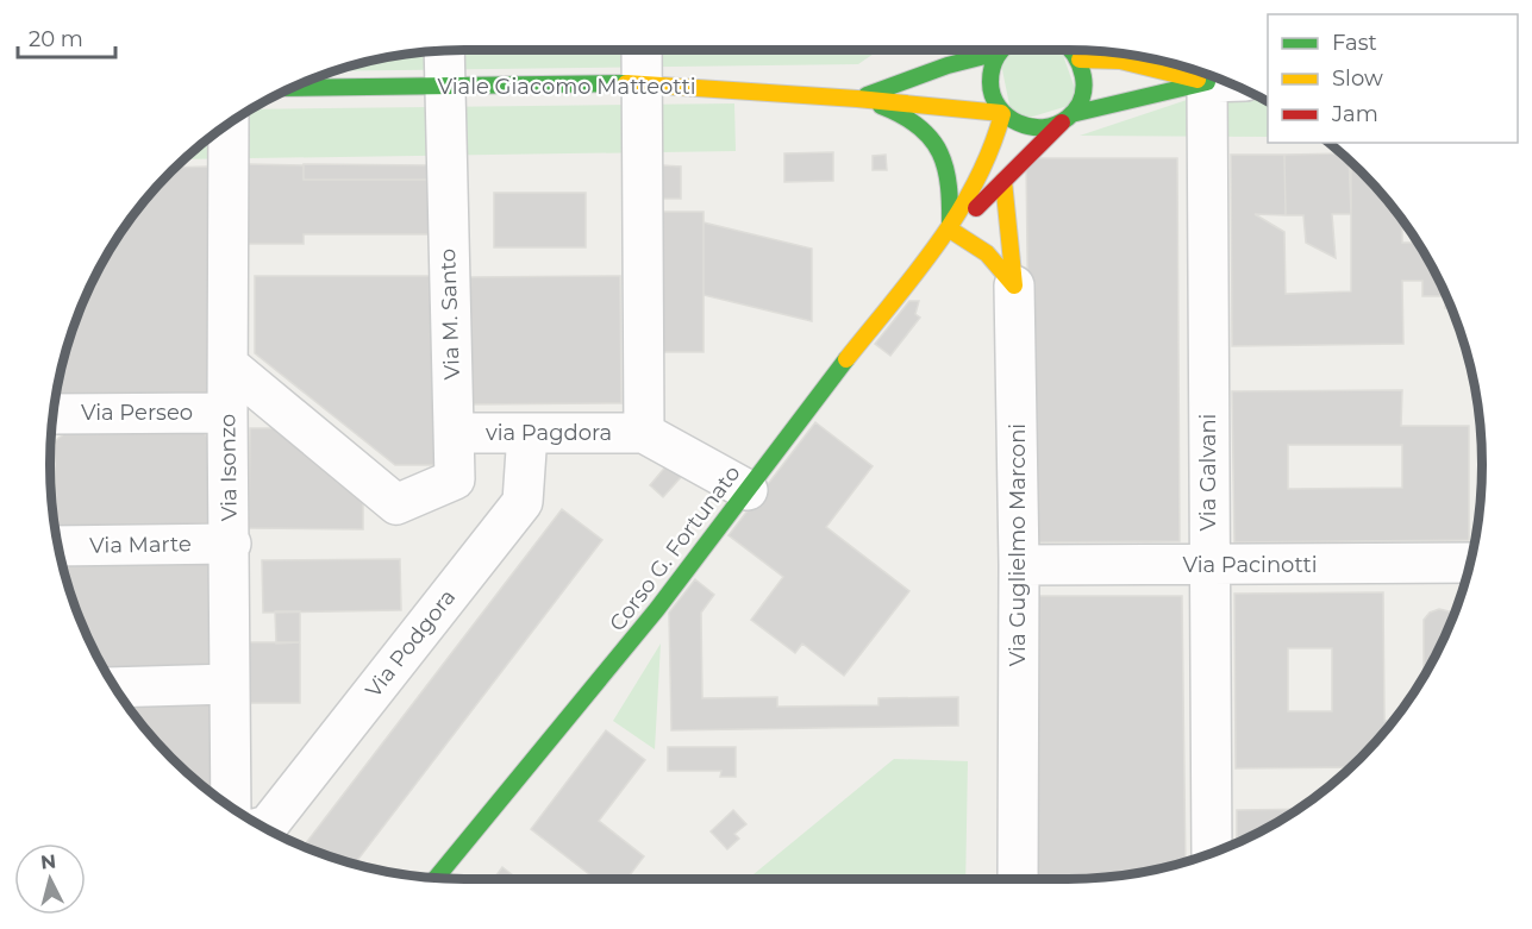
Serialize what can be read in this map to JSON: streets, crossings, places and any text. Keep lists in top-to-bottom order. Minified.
{"streets":{"main road":["Viale Giacomo Matteotti","Corso G. Fortunato"],"street":["Via M. Santo","Via Perseo","via Pagdora","Via Isonzo","Via Galvani","Via Marte","Via Guglielmo Marconi","Via Pacinotti","Via Podgora"]},"crossings":[["Viale Giacomo Matteotti","Via M. Santo"],["Via M. Santo","via Pagdora"],["Via M. Santo","Via Isonzo"],["Via Perseo","Via Isonzo"],["via Pagdora","Via Podgora"],["Via Isonzo","Via Marte"],["Via Galvani","Via Pacinotti"],["Via Guglielmo Marconi","Via Pacinotti"]],"legend":["Fast","Slow","Jam"],"scale_bar":"20 m","north":"top"}
